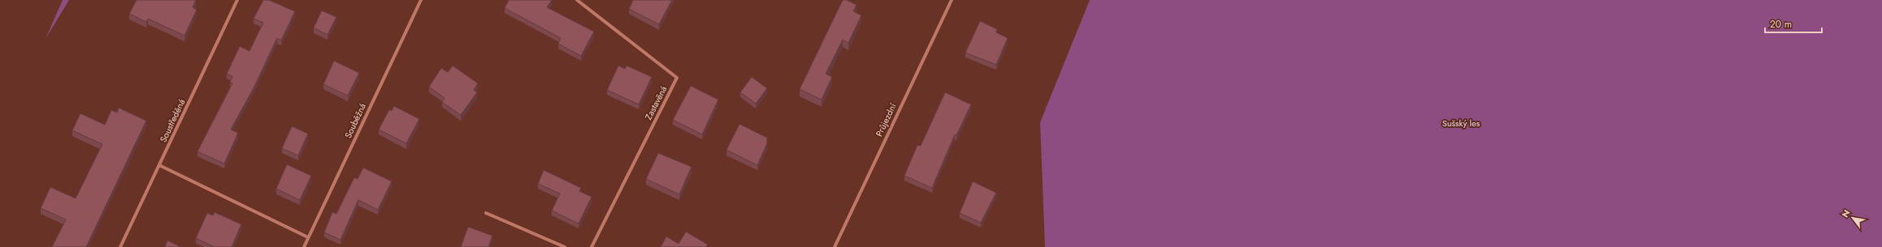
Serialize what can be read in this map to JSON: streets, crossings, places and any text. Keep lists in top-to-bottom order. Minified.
{"streets":{"street":["Zastavěná","Průjezdní","Soustředěná","Souběžná"]},"parks":["Sušský les"],"scale_bar":"20 m","north":"top left"}
